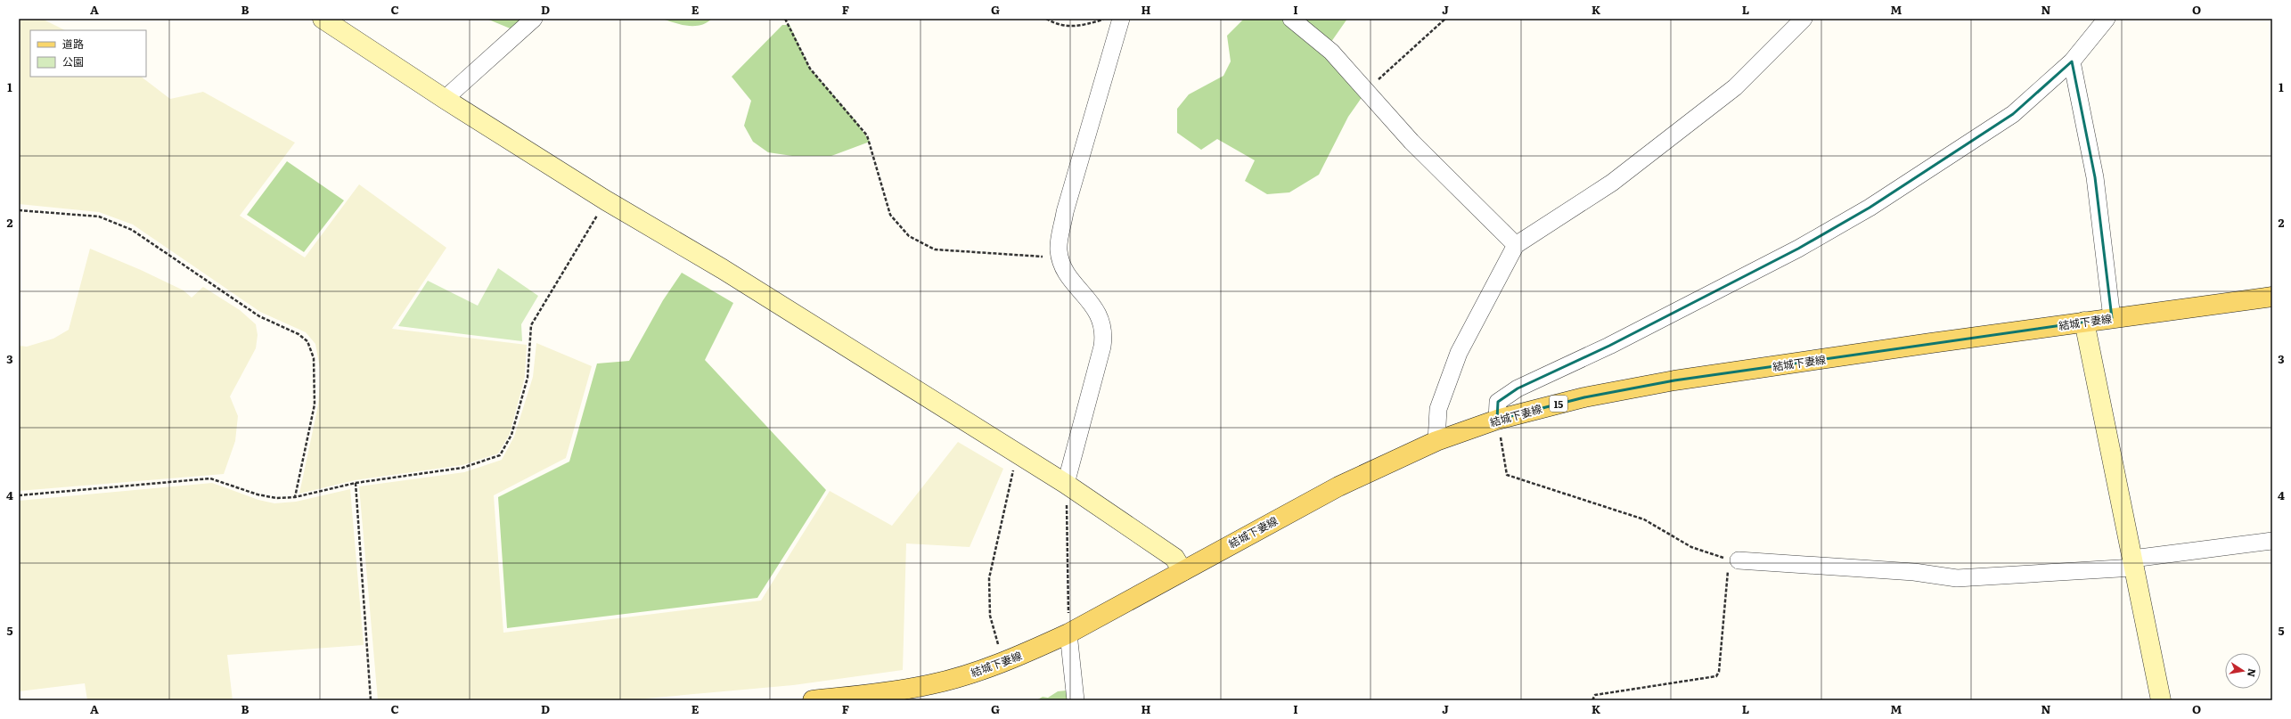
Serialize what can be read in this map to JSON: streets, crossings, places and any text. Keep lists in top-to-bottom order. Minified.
{"streets":{"main road":["結城下妻線","15"]},"legend":["道路","公園"],"north":"right","grid":{"columns":["A","B","C","D","E","F","G","H","I","J","K","L","M","N","O"],"rows":["1","2","3","4","5"]}}
